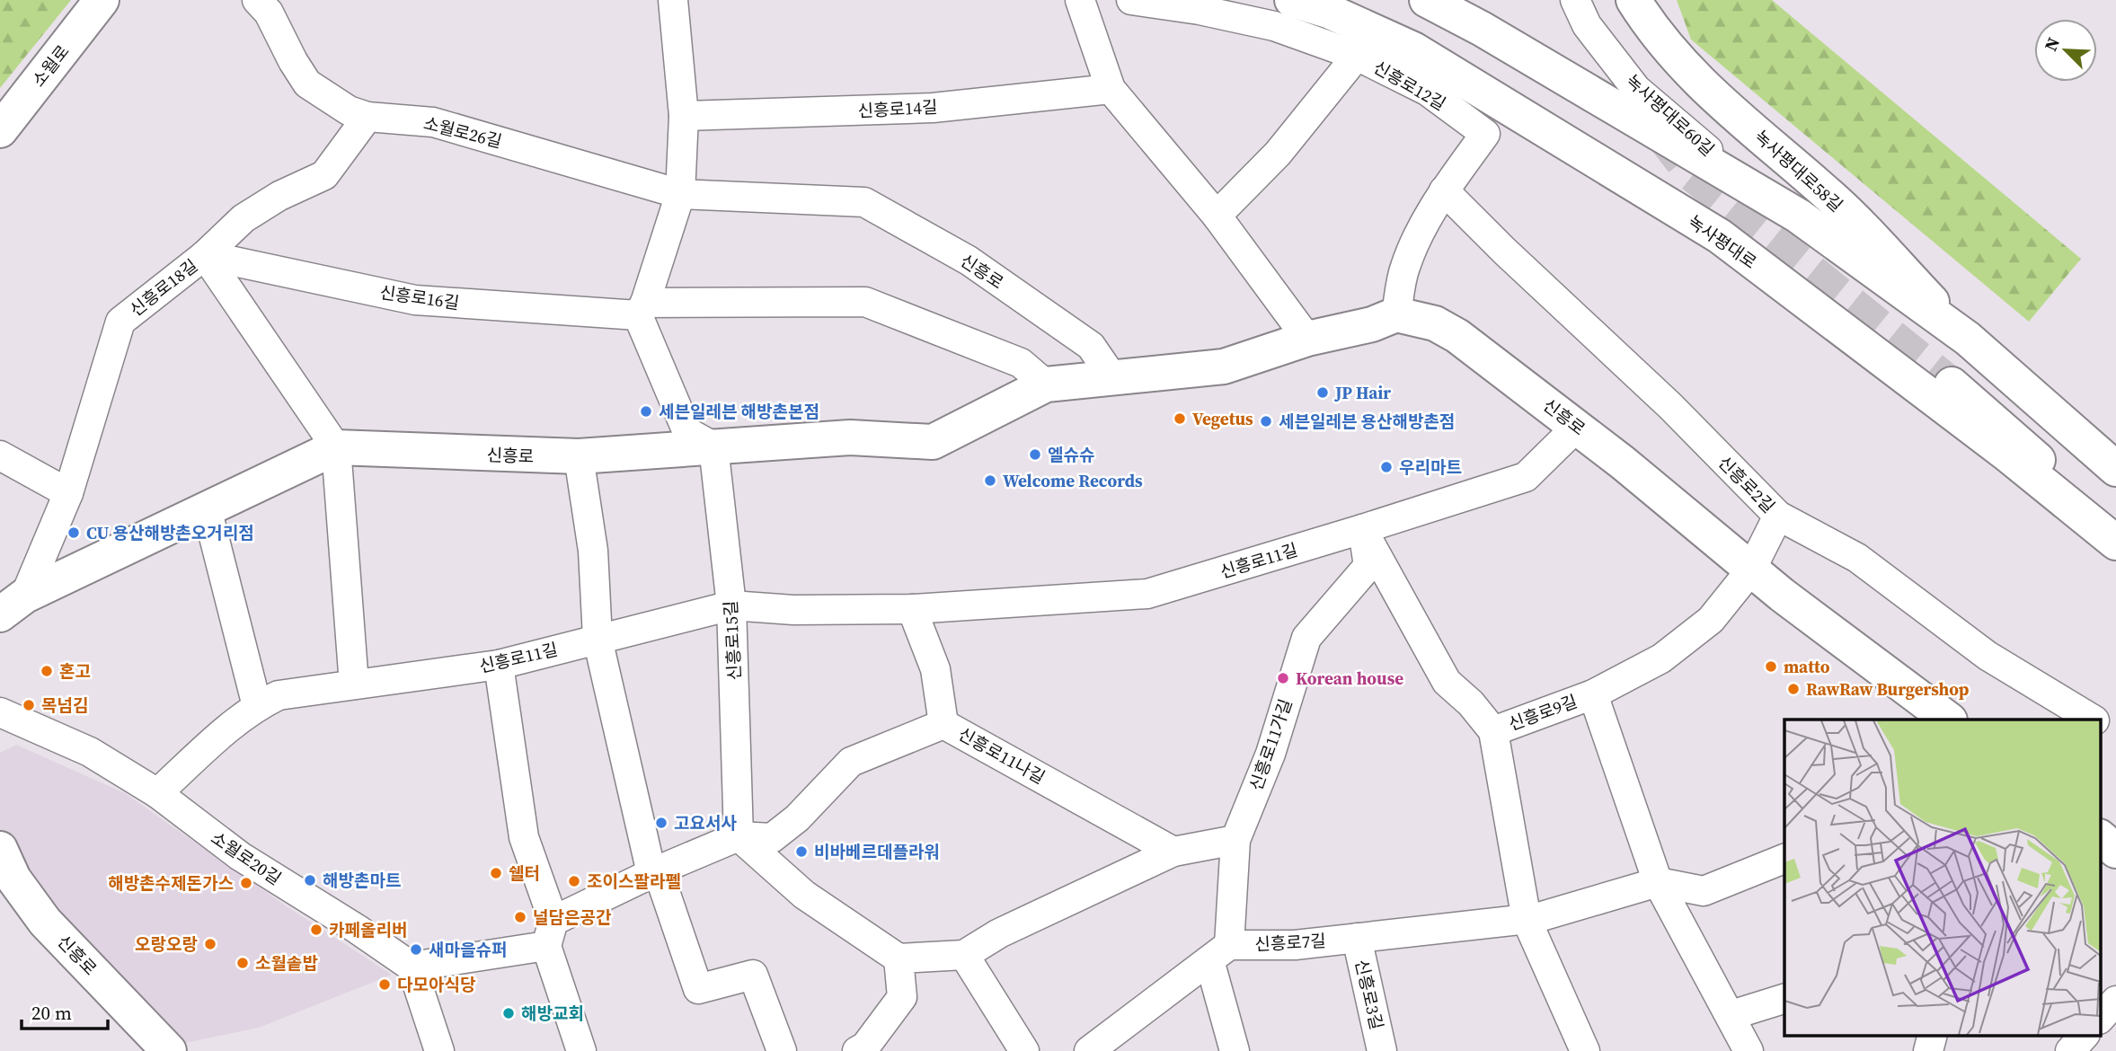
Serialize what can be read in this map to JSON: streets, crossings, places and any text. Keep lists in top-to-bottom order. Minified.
{"streets":{"main road":["소월로","녹사평대로58길","녹사평대로","신흥로"],"street":["신흥로12길","신흥로14길","녹사평대로60길","소월로26길","신흥로18길","신흥로16길","신흥로2길","신흥로11길","신흥로15길","신흥로9길","신흥로11가길","신흥로11나길","소월로20길","신흥로7길","신흥로3길"]},"crossings":[["신흥로12길","신흥로"],["신흥로12길","신흥로2길"],["소월로26길","신흥로"],["소월로26길","신흥로18길"],["신흥로","신흥로18길"],["신흥로","신흥로11길"],["신흥로","신흥로15길"],["신흥로","신흥로9길"],["신흥로18길","신흥로16길"],["신흥로2길","신흥로9길"],["신흥로11길","신흥로15길"],["신흥로11길","신흥로9길"],["신흥로11길","신흥로11가길"],["신흥로11길","소월로20길"],["신흥로15길","신흥로11나길"],["신흥로9길","신흥로11가길"],["신흥로11가길","신흥로7길"],["신흥로7길","신흥로3길"]],"places":["JP Hair","세븐일레븐 해방촌본점","Vegetus","세븐일레븐 용산해방촌점","엘슈슈","우리마트","Welcome Records","CU 용산해방촌오거리점","matto","혼고","Korean house","RawRaw Burgershop","목넘김","고요서사","비바베르데플라워","쉘터","해방촌마트","조이스팔라펠","해방촌수제돈가스","널담은공간","카페올리버","오랑오랑","새마을슈퍼","소월솥밥","다모아식당","해방교회"],"scale_bar":"20 m","north":"top left"}
